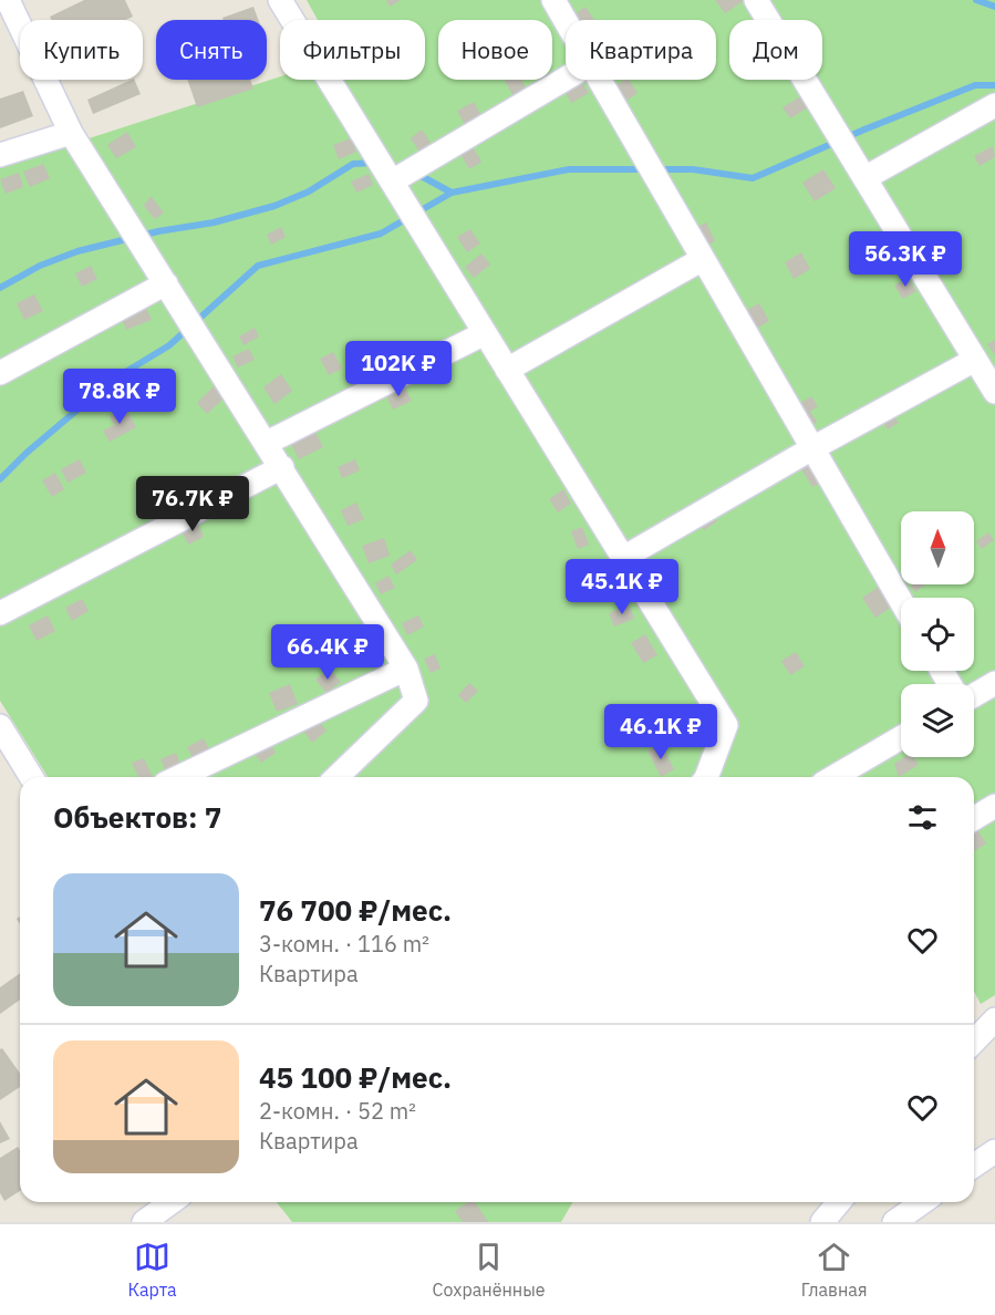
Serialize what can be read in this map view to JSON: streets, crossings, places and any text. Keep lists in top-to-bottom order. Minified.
{"north":"top","page":{"chip":["Купить","Снять","Фильтры","Новое","Квартира","Дом"],"price":["56.3K ₽","102K ₽","78.8K ₽","76.7K ₽","45.1K ₽","66.4K ₽","46.1K ₽"],"heading":"Объектов: 7","list":[{"name":"76 700 ₽/мес.","note":"3-комн. · 116 m² · Квартира"},{"name":"45 100 ₽/мес.","note":"2-комн. · 52 m² · Квартира"}],"tabs":["Карта","Сохранённые","Главная"]}}
